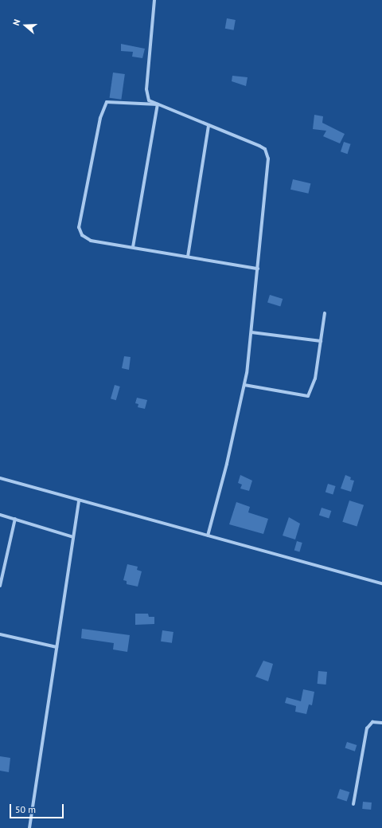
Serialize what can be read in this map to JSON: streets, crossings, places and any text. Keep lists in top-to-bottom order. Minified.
{"scale_bar":"50 m","north":"left"}
